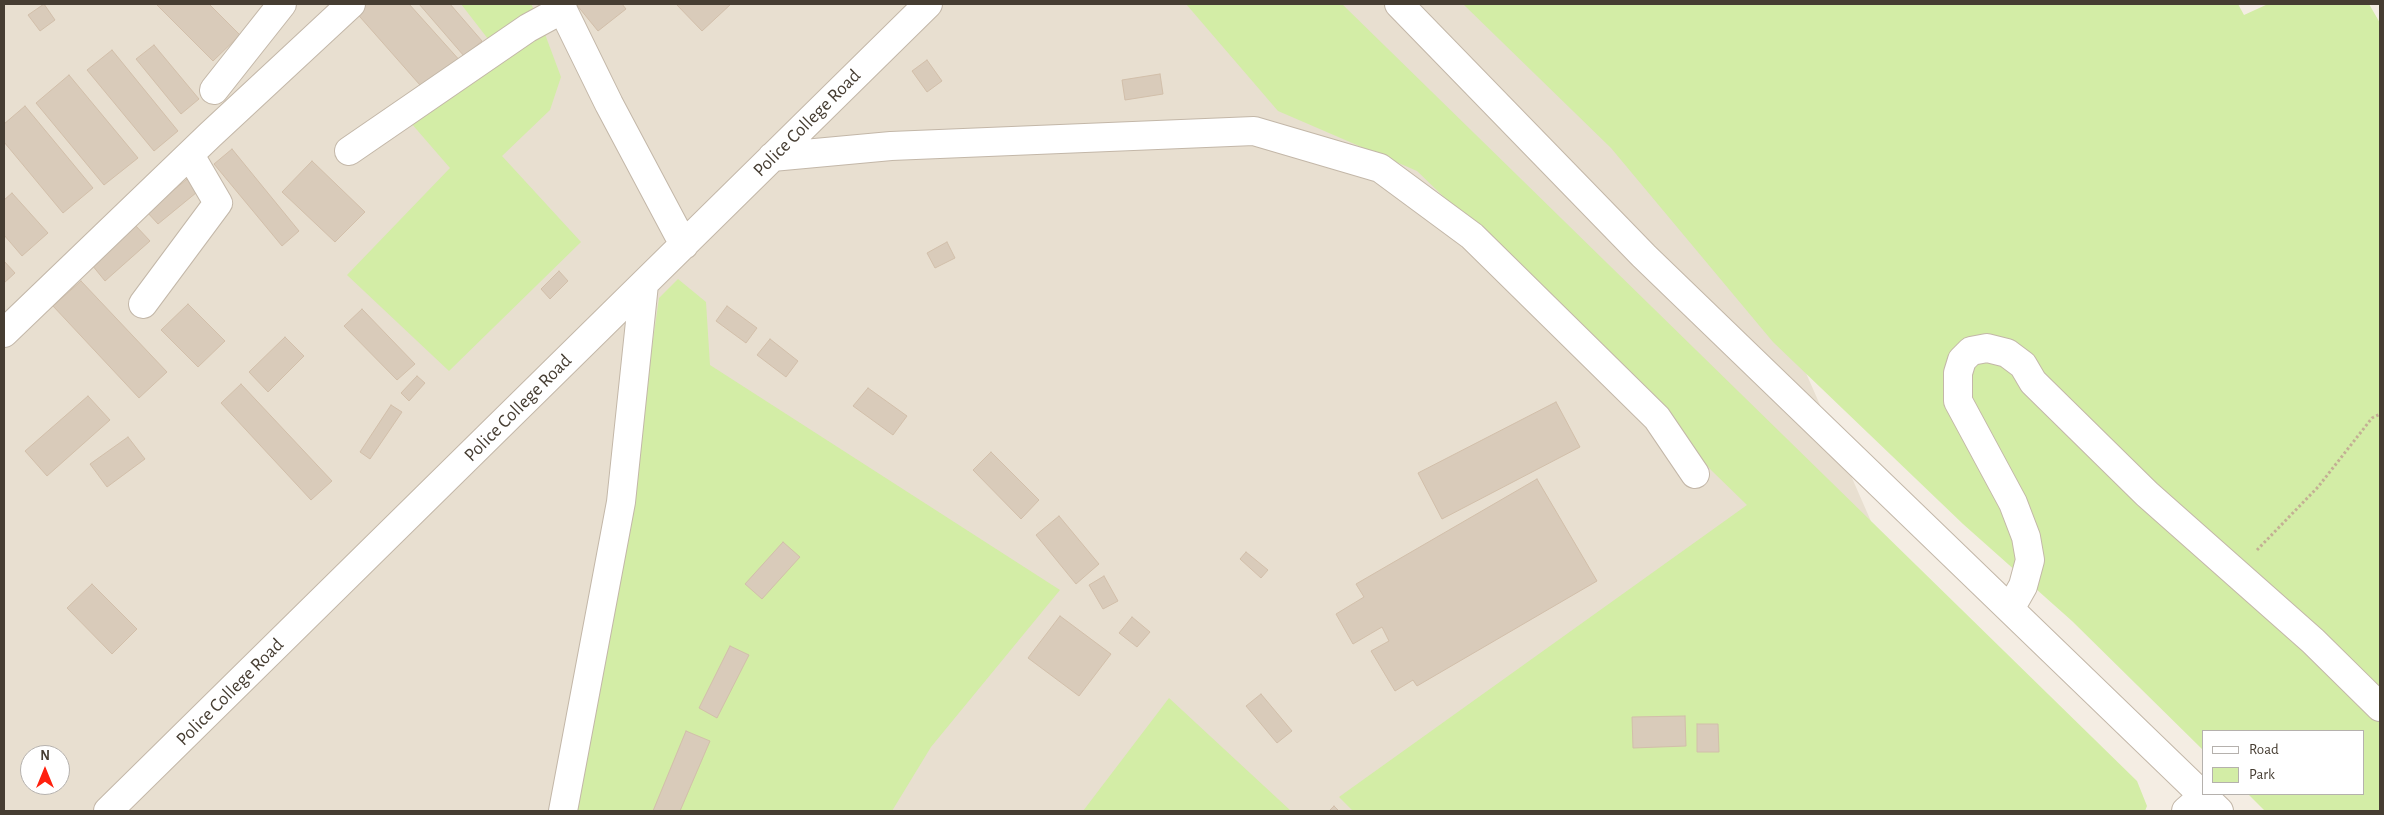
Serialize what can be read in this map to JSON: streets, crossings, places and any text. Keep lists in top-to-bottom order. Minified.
{"streets":{"street":["Police College Road"]},"legend":["Road","Park"],"north":"top"}
